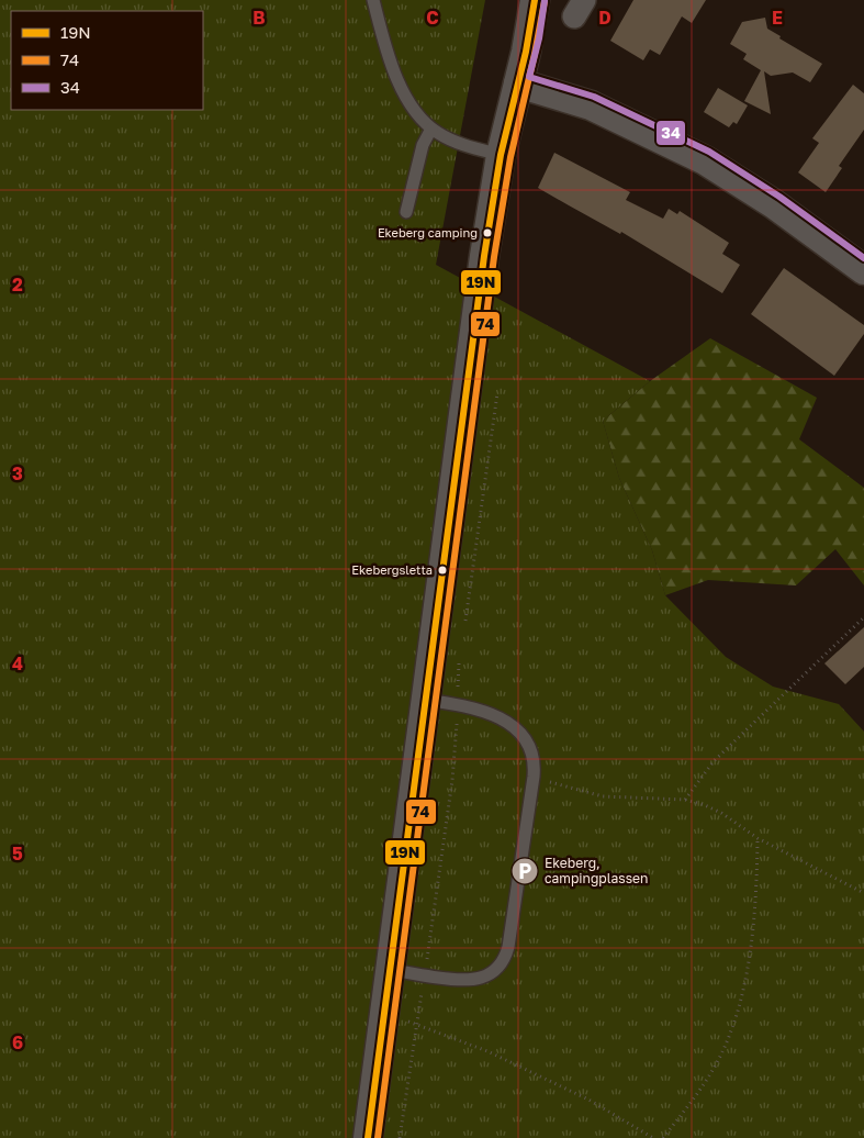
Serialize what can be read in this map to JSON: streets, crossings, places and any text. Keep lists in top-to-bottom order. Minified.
{"places":{"other":["Ekeberg camping","Ekebergsletta"],"parking":["Ekeberg, campingplassen"]},"lines":["transit line 19N","transit line 74","transit line 34"],"legend":["19N","74","34"],"grid":{"columns":["B","C","D","E"],"rows":["2","3","4","5","6"]}}
